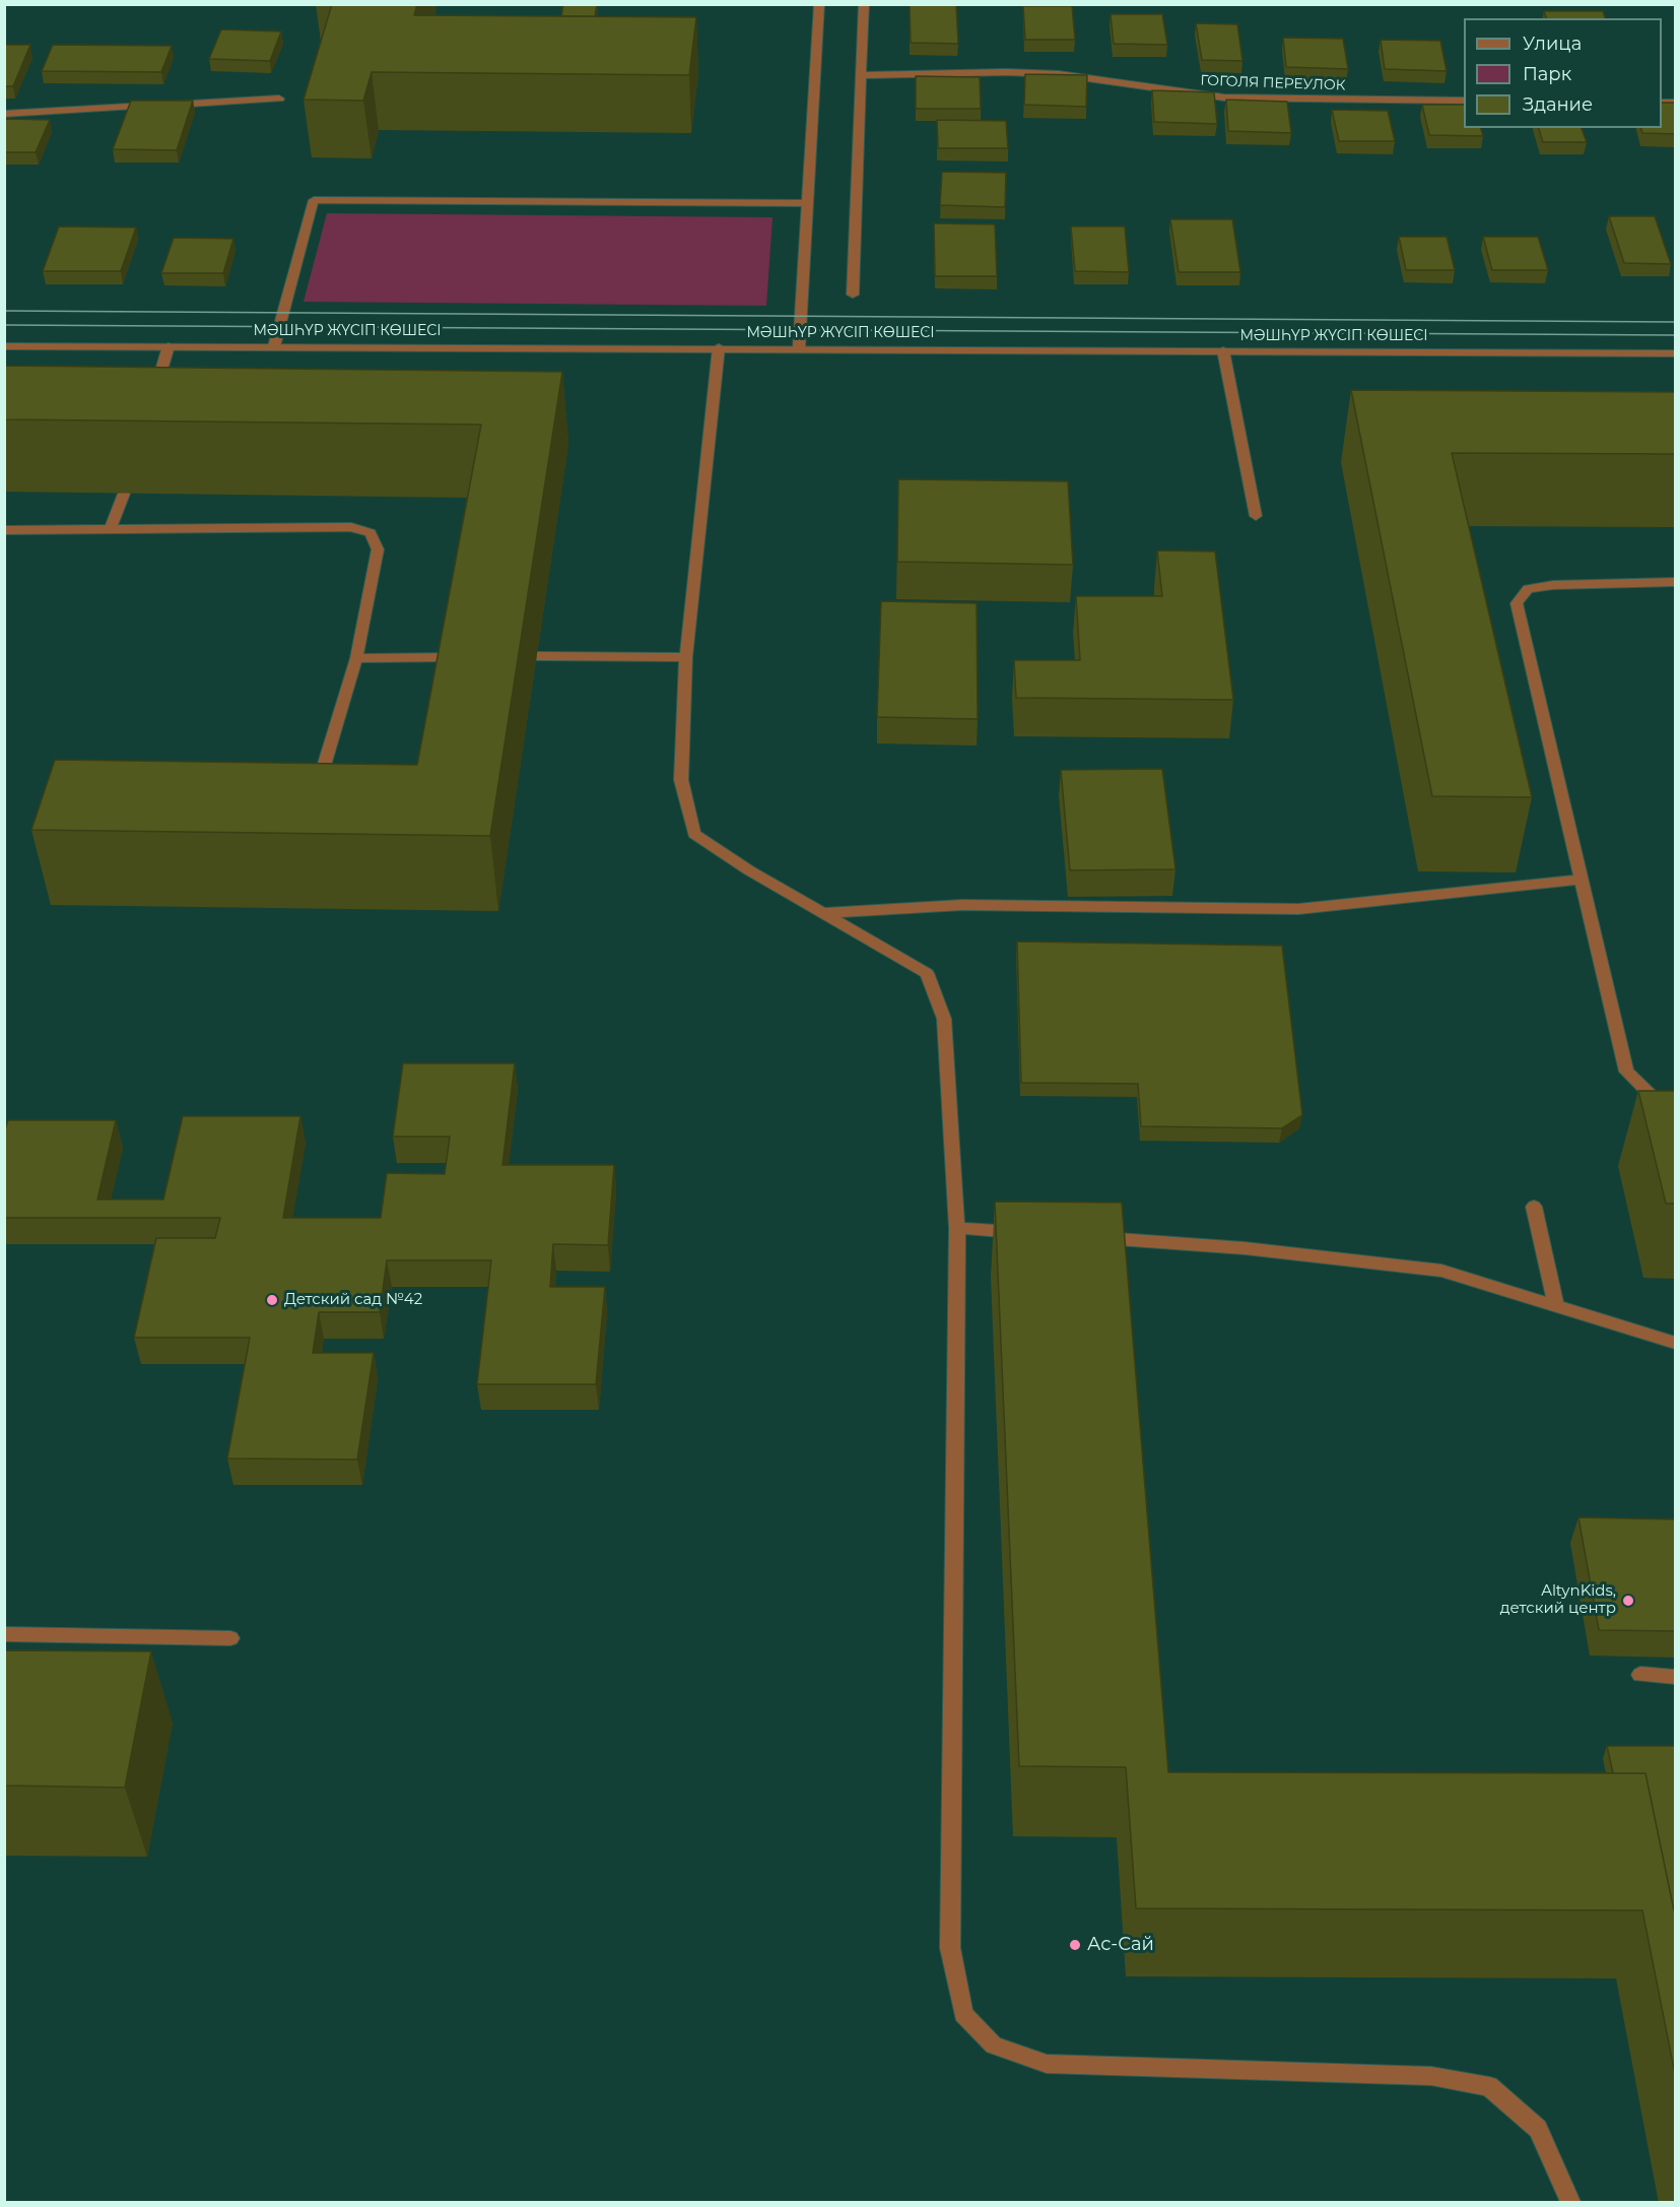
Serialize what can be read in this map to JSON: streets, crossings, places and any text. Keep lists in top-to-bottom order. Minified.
{"streets":{"street":["ГОГОЛЯ ПЕРЕУЛОК","МӘШҺҮР ЖҮСІП КӨШЕСІ"]},"places":["Детский сад №42","AltynKids, детский центр","Ас-Сай"],"legend":["Улица","Парк","Здание"]}
